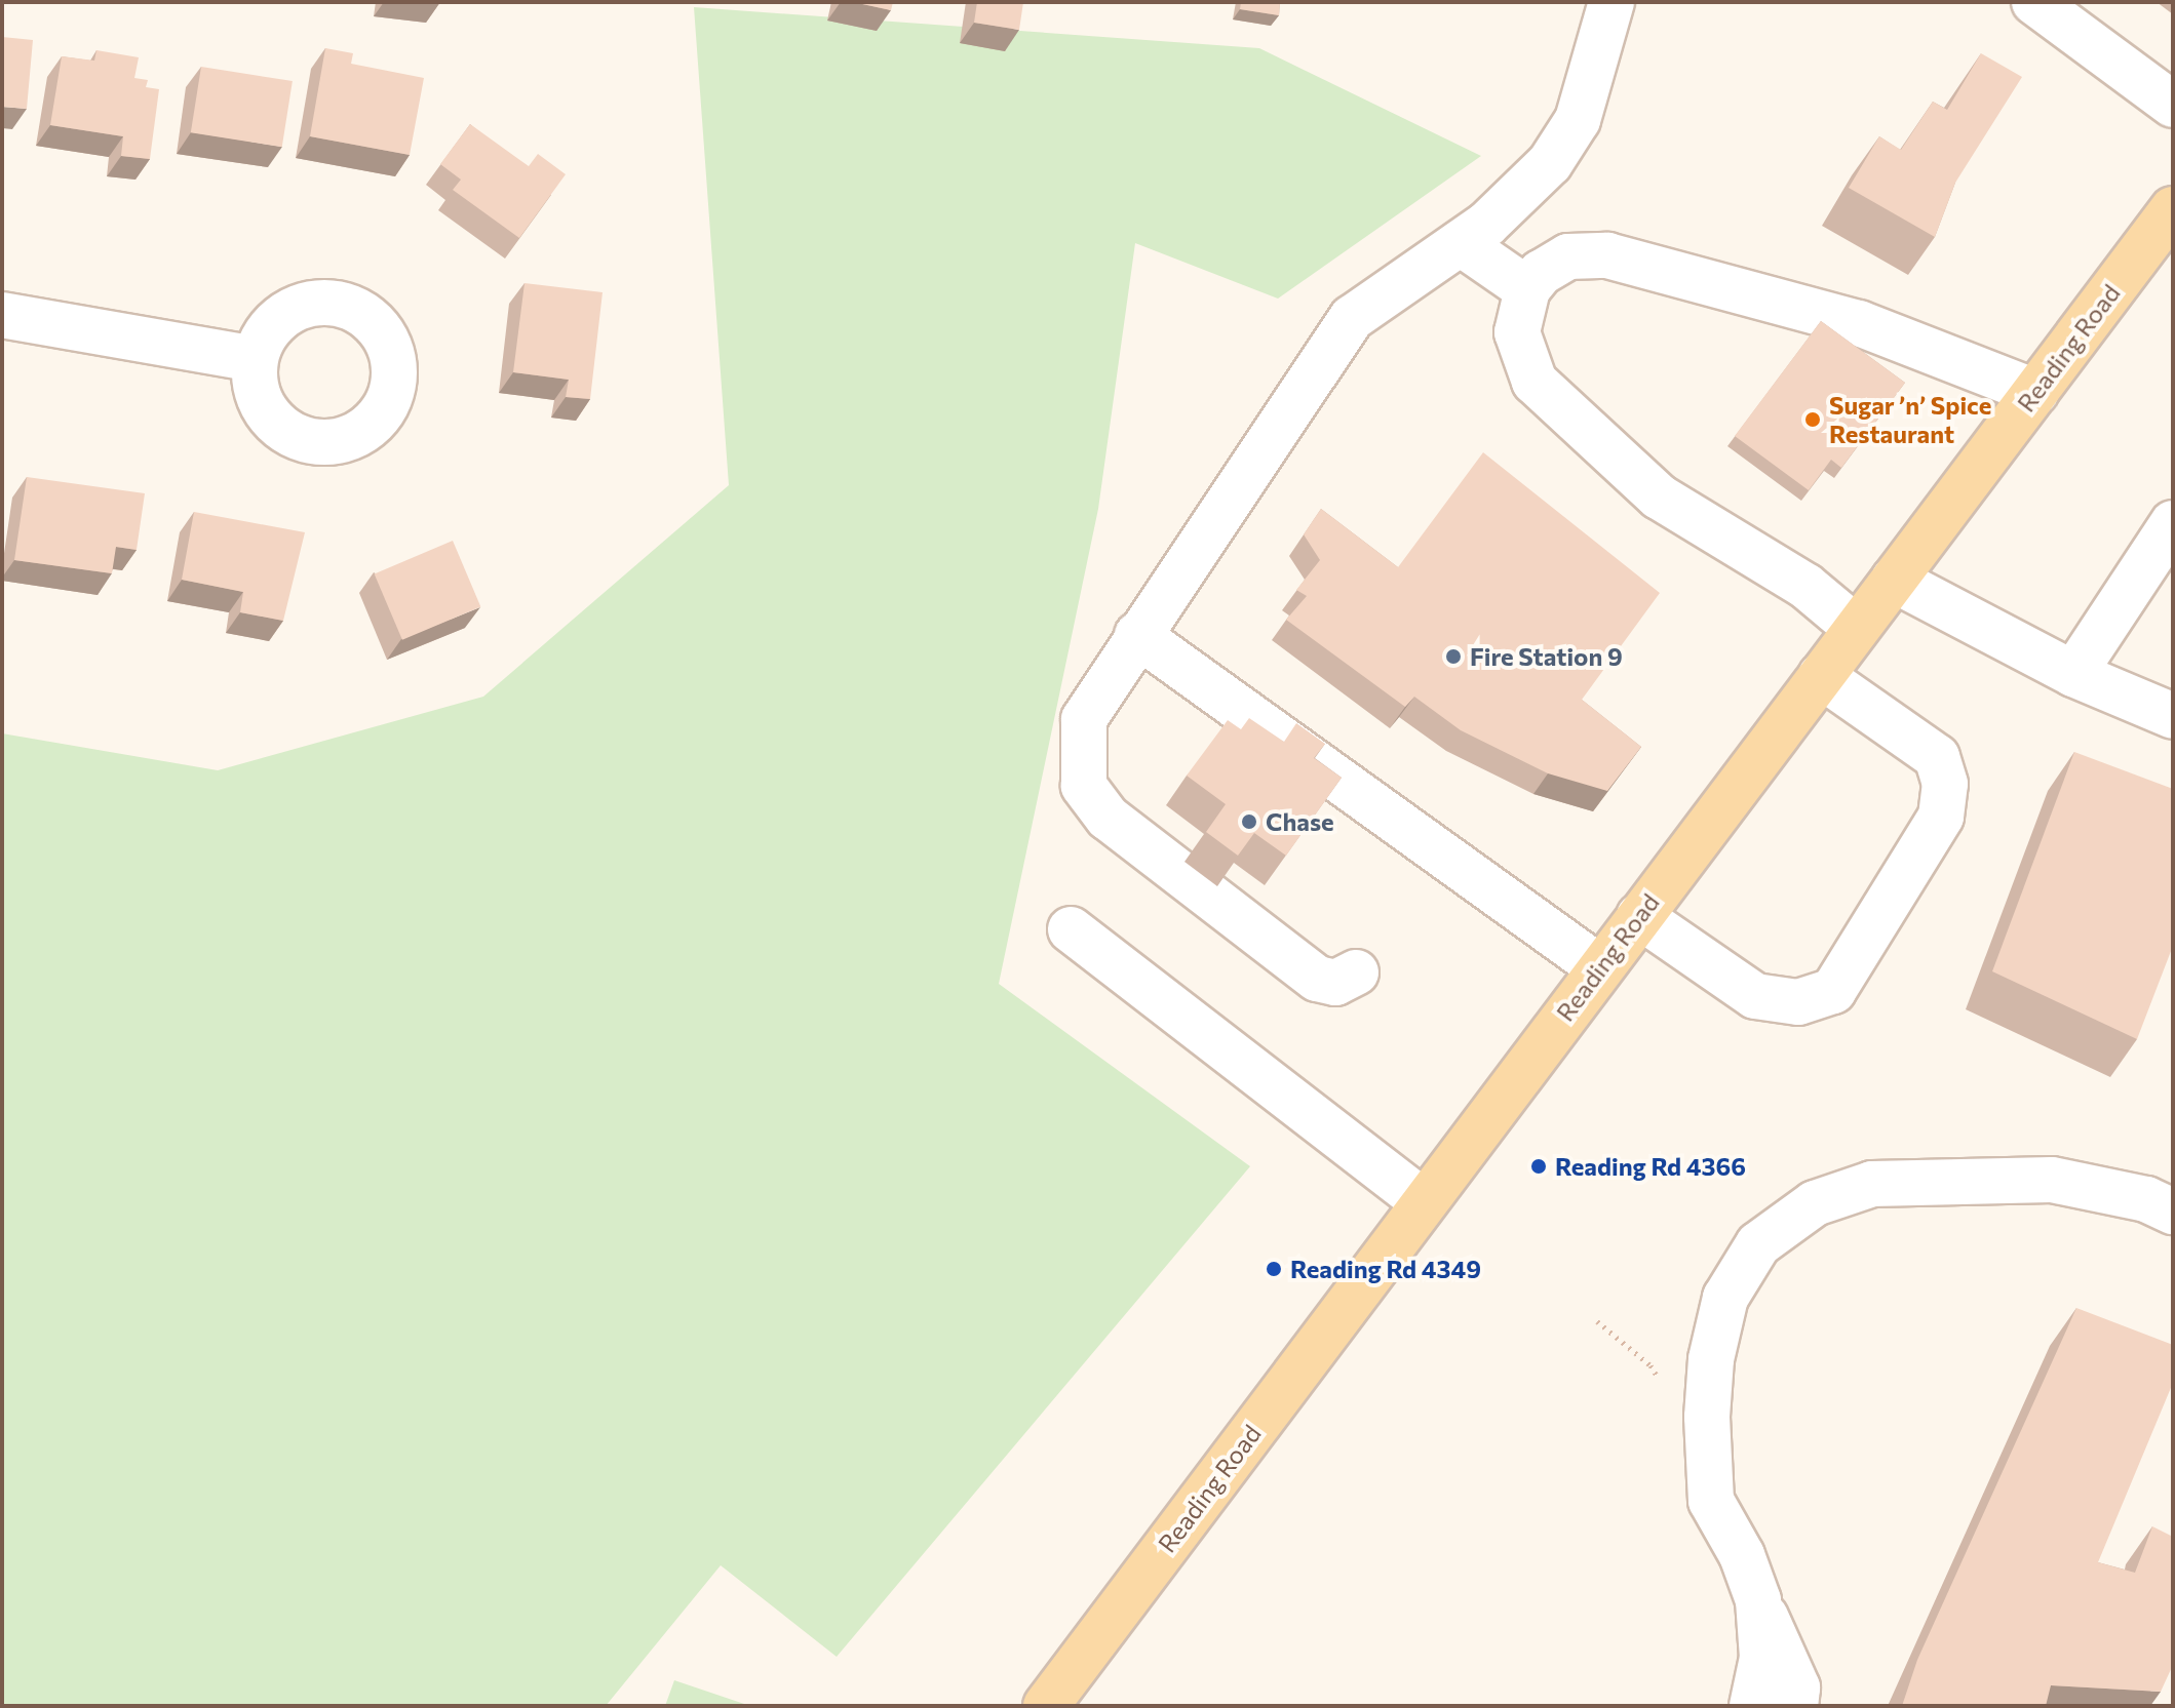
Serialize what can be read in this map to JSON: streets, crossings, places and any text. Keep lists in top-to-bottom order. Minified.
{"streets":{"main road":["Reading Road"]},"places":["Sugar ’n’ Spice Restaurant","Fire Station 9","Chase","Reading Rd 4366","Reading Rd 4349"]}
